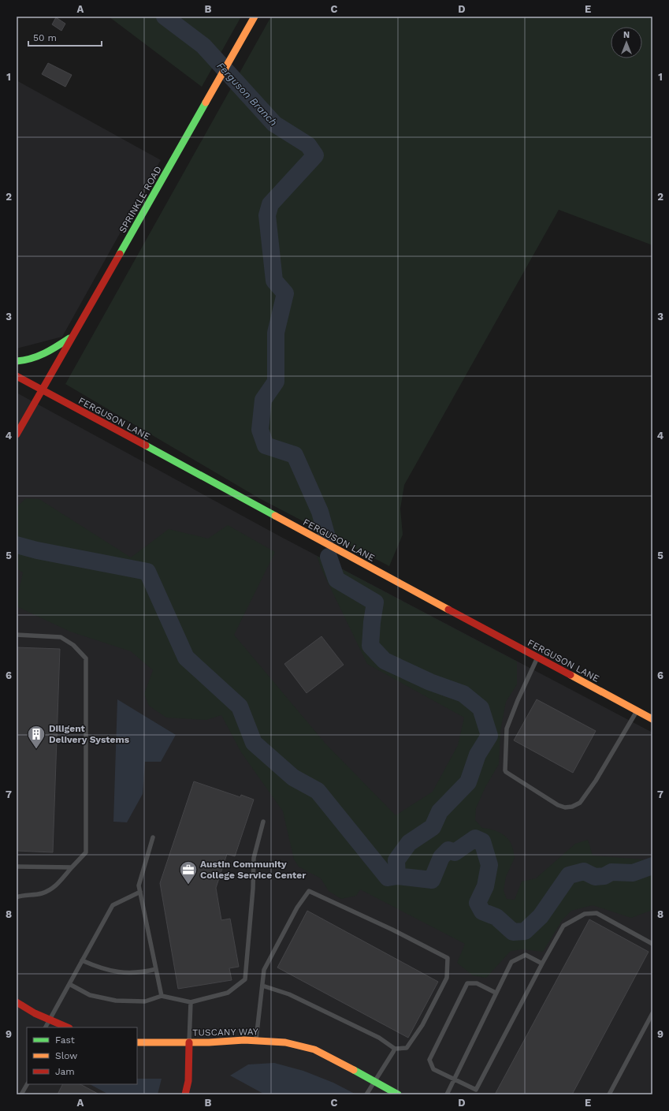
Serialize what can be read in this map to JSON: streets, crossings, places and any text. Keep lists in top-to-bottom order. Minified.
{"streets":{"street":["SPRINKLE ROAD","FERGUSON LANE","TUSCANY WAY"]},"crossings":[["SPRINKLE ROAD","FERGUSON LANE"]],"water":["Ferguson Branch"],"places":{"building":["Diligent Delivery Systems"],"office":["Austin Community College Service Center"]},"legend":["Fast","Slow","Jam"],"scale_bar":"50 m","north":"top","grid":{"columns":["A","B","C","D","E"],"rows":["1","2","3","4","5","6","7","8","9"]}}
